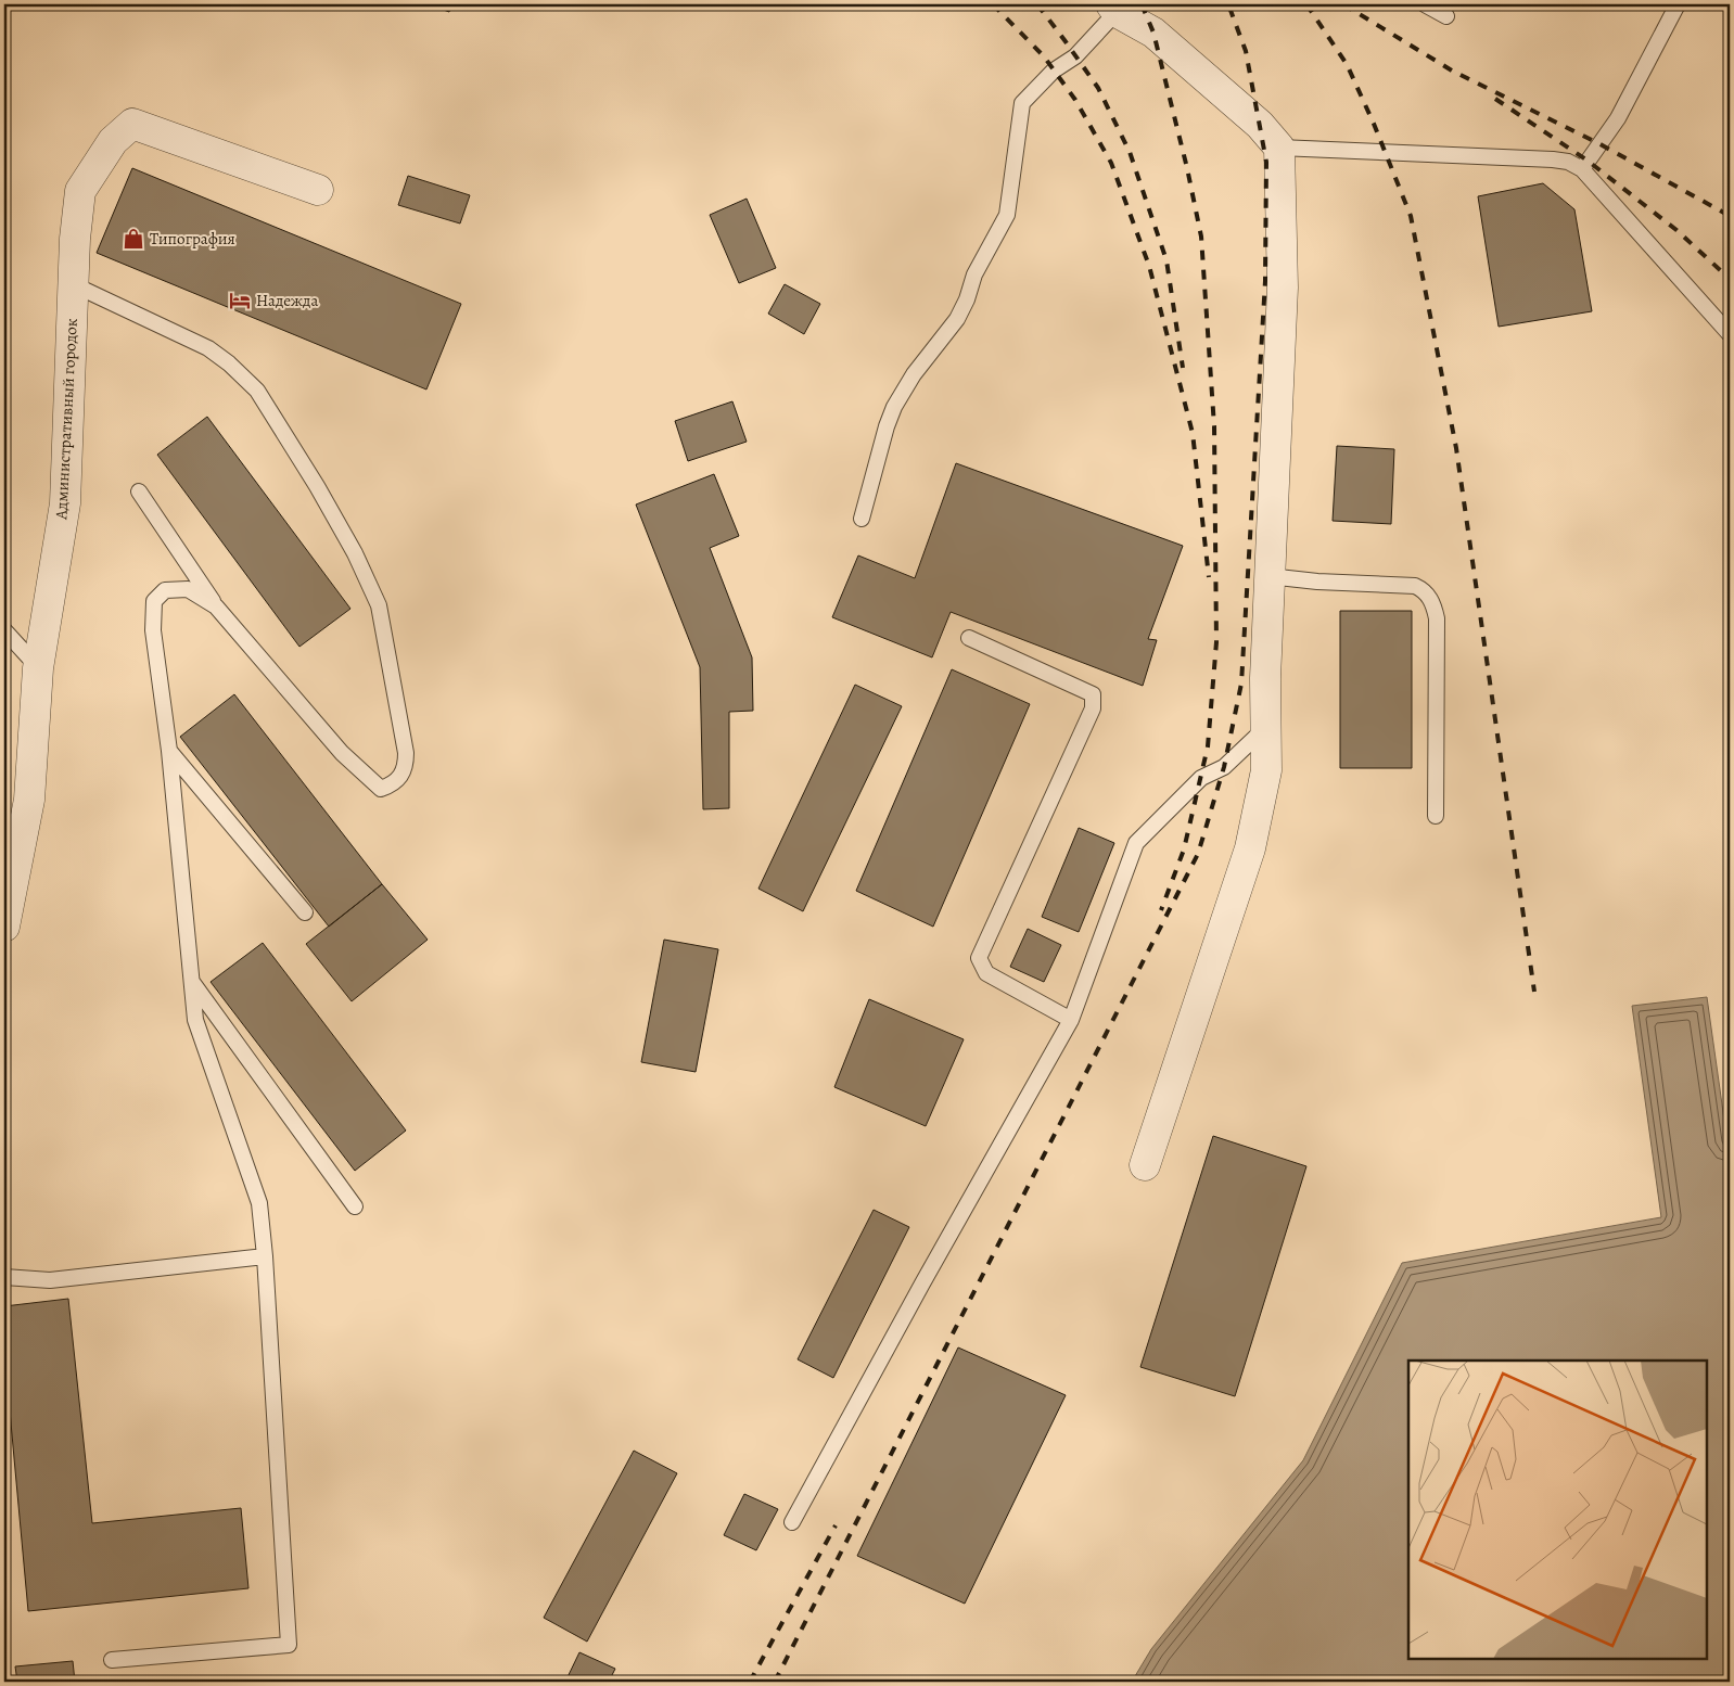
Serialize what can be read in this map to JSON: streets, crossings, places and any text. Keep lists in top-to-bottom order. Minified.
{"streets":{"street":["Административный городок"]},"places":{"shop":["Типография"],"hotel":["Надежда"]}}
